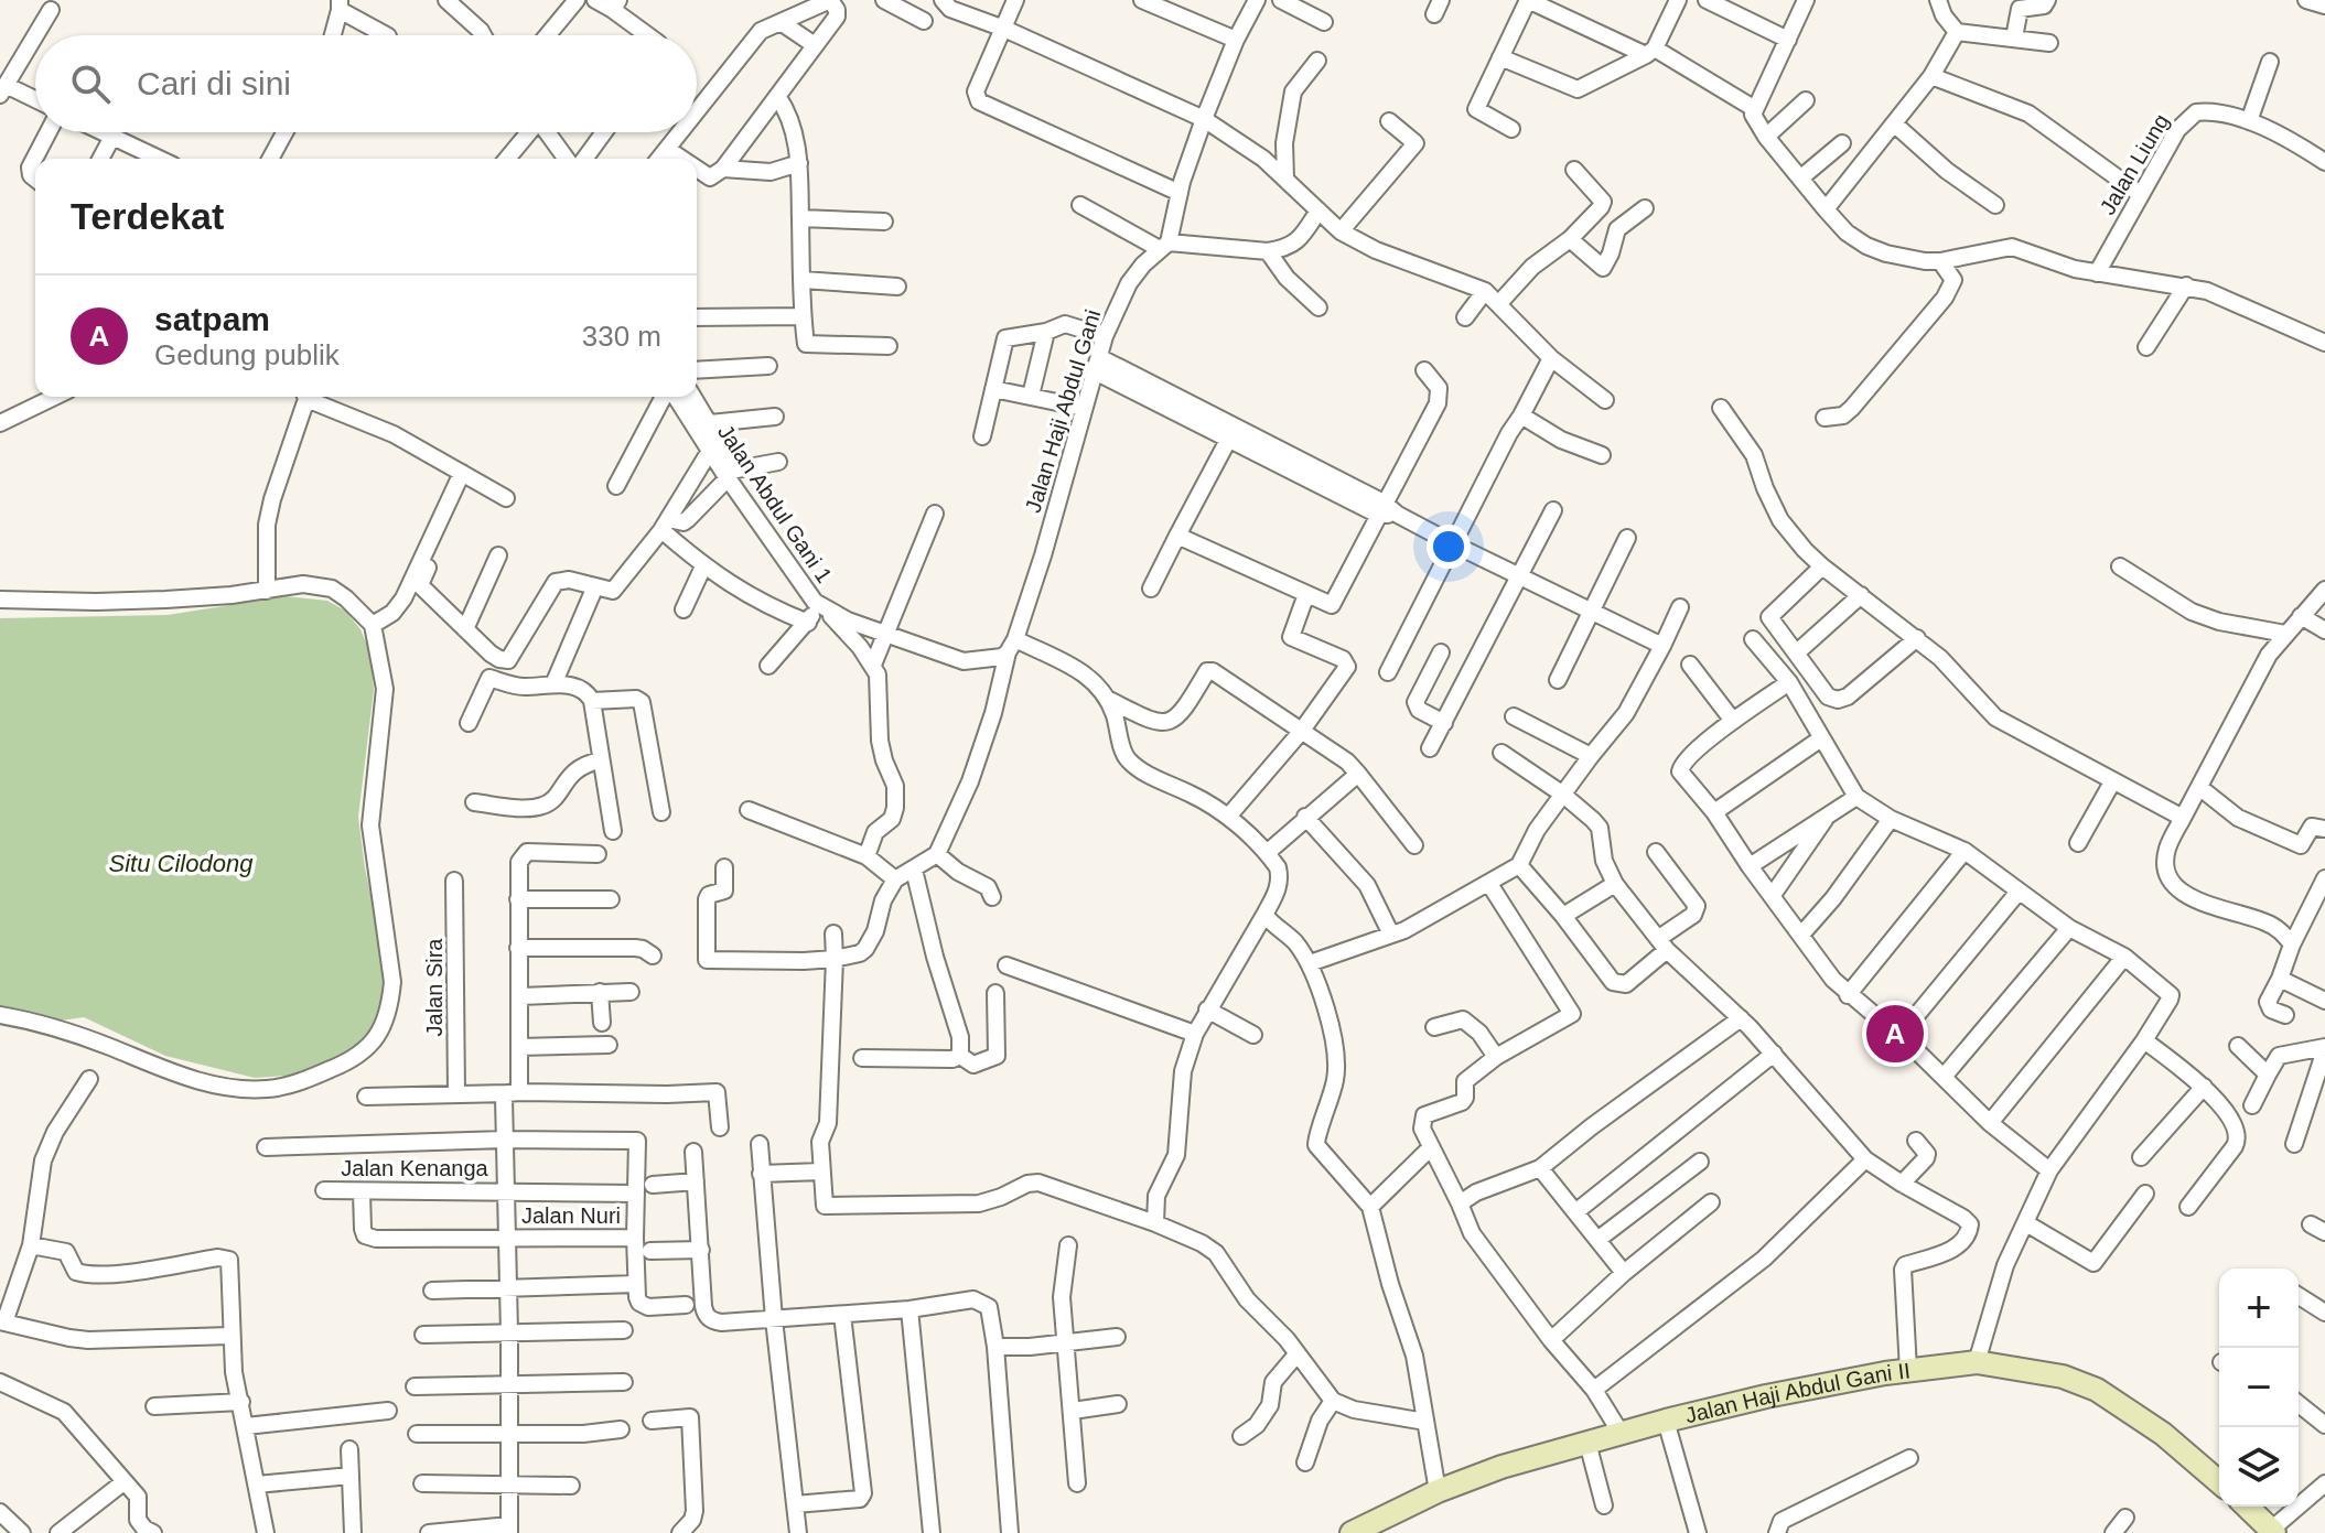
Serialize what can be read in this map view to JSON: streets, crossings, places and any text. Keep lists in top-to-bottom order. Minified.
{"streets":{"street":["Jalan Liung","Jalan Haji Abdul Gani","Jalan Abdul Gani 1","Jalan Sira","Jalan Kenanga","Jalan Nuri","Jalan Haji Abdul Gani II"]},"crossings":[["Jalan Haji Abdul Gani","Jalan Abdul Gani 1"],["Jalan Kenanga","Jalan Nuri"]],"water":["Situ Cilodong"],"page":{"search":"Cari di sini","heading":"Terdekat","list":[{"mark":"A","name":"satpam","note":"Gedung publik","value":"330 m"}],"pins":"A","map_buttons":["+","−"]}}
